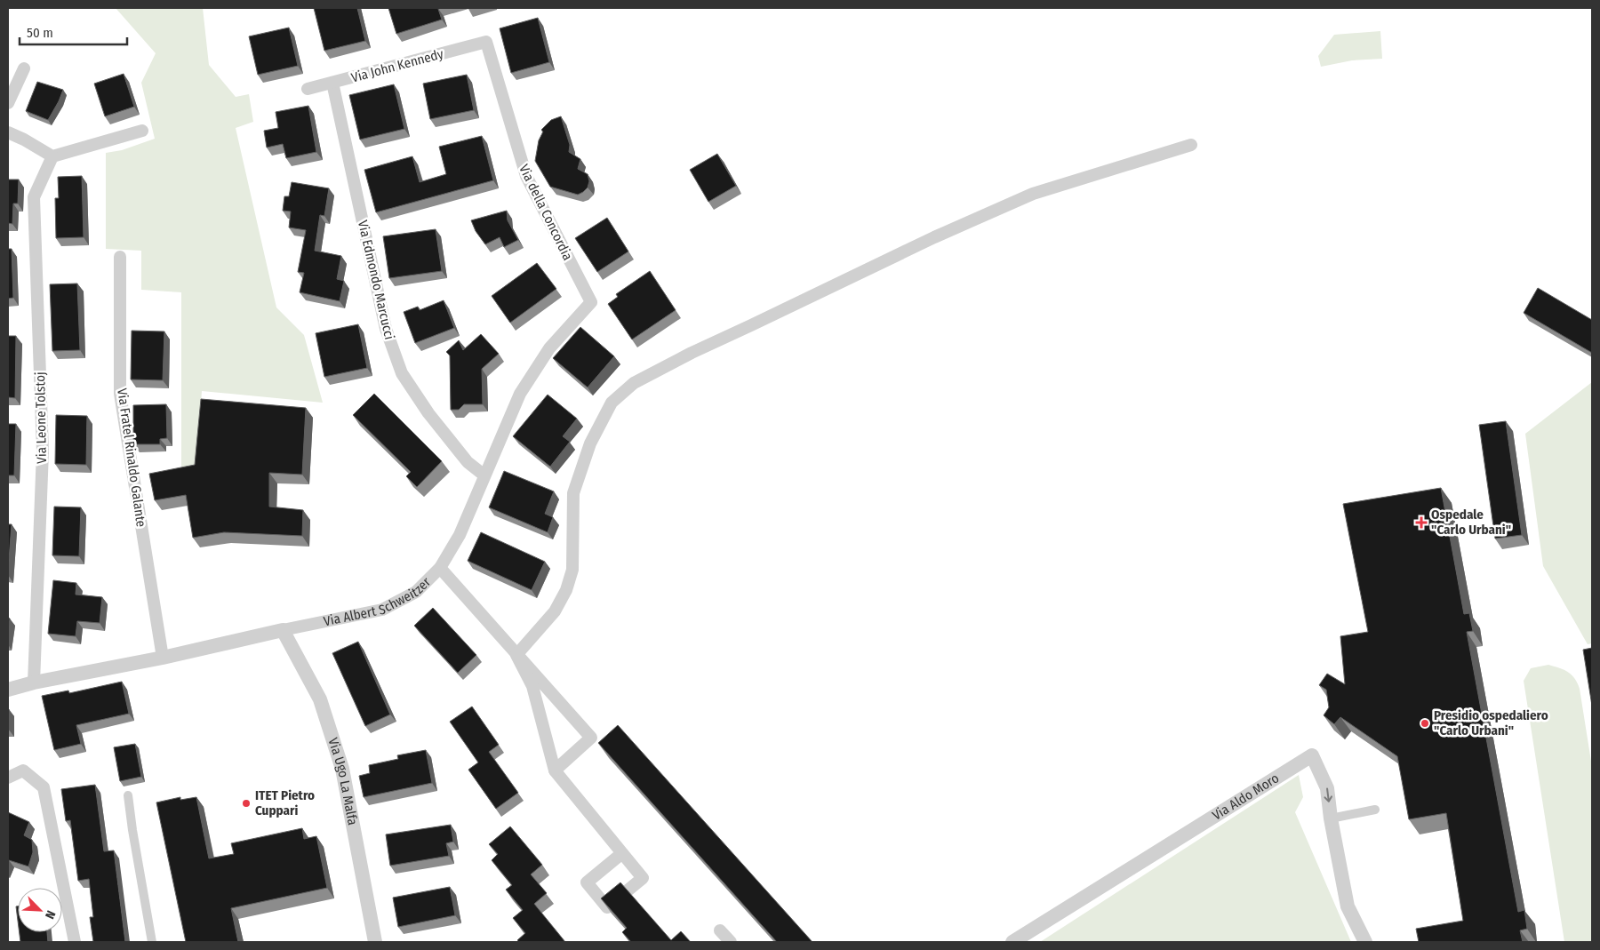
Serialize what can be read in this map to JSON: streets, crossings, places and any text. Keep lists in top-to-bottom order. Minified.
{"streets":{"street":["Via John Kennedy","Via della Concordia","Via Edmondo Marcucci","Via Leone Tolstoj","Via Fratel Rinaldo Galante","Via Albert Schweitzer","Via Ugo La Malfa","Via Aldo Moro"]},"crossings":[["Via John Kennedy","Via della Concordia"],["Via John Kennedy","Via Edmondo Marcucci"],["Via della Concordia","Via Albert Schweitzer"],["Via Edmondo Marcucci","Via Albert Schweitzer"],["Via Leone Tolstoj","Via Albert Schweitzer"],["Via Fratel Rinaldo Galante","Via Albert Schweitzer"],["Via Albert Schweitzer","Via Ugo La Malfa"]],"one_way":["Via Aldo Moro"],"places":{"health":["Ospedale \"Carlo Urbani\""],"other":["Presidio ospedaliero \"Carlo Urbani\"","ITET Pietro Cuppari"]},"scale_bar":"50 m","north":"bottom right"}
